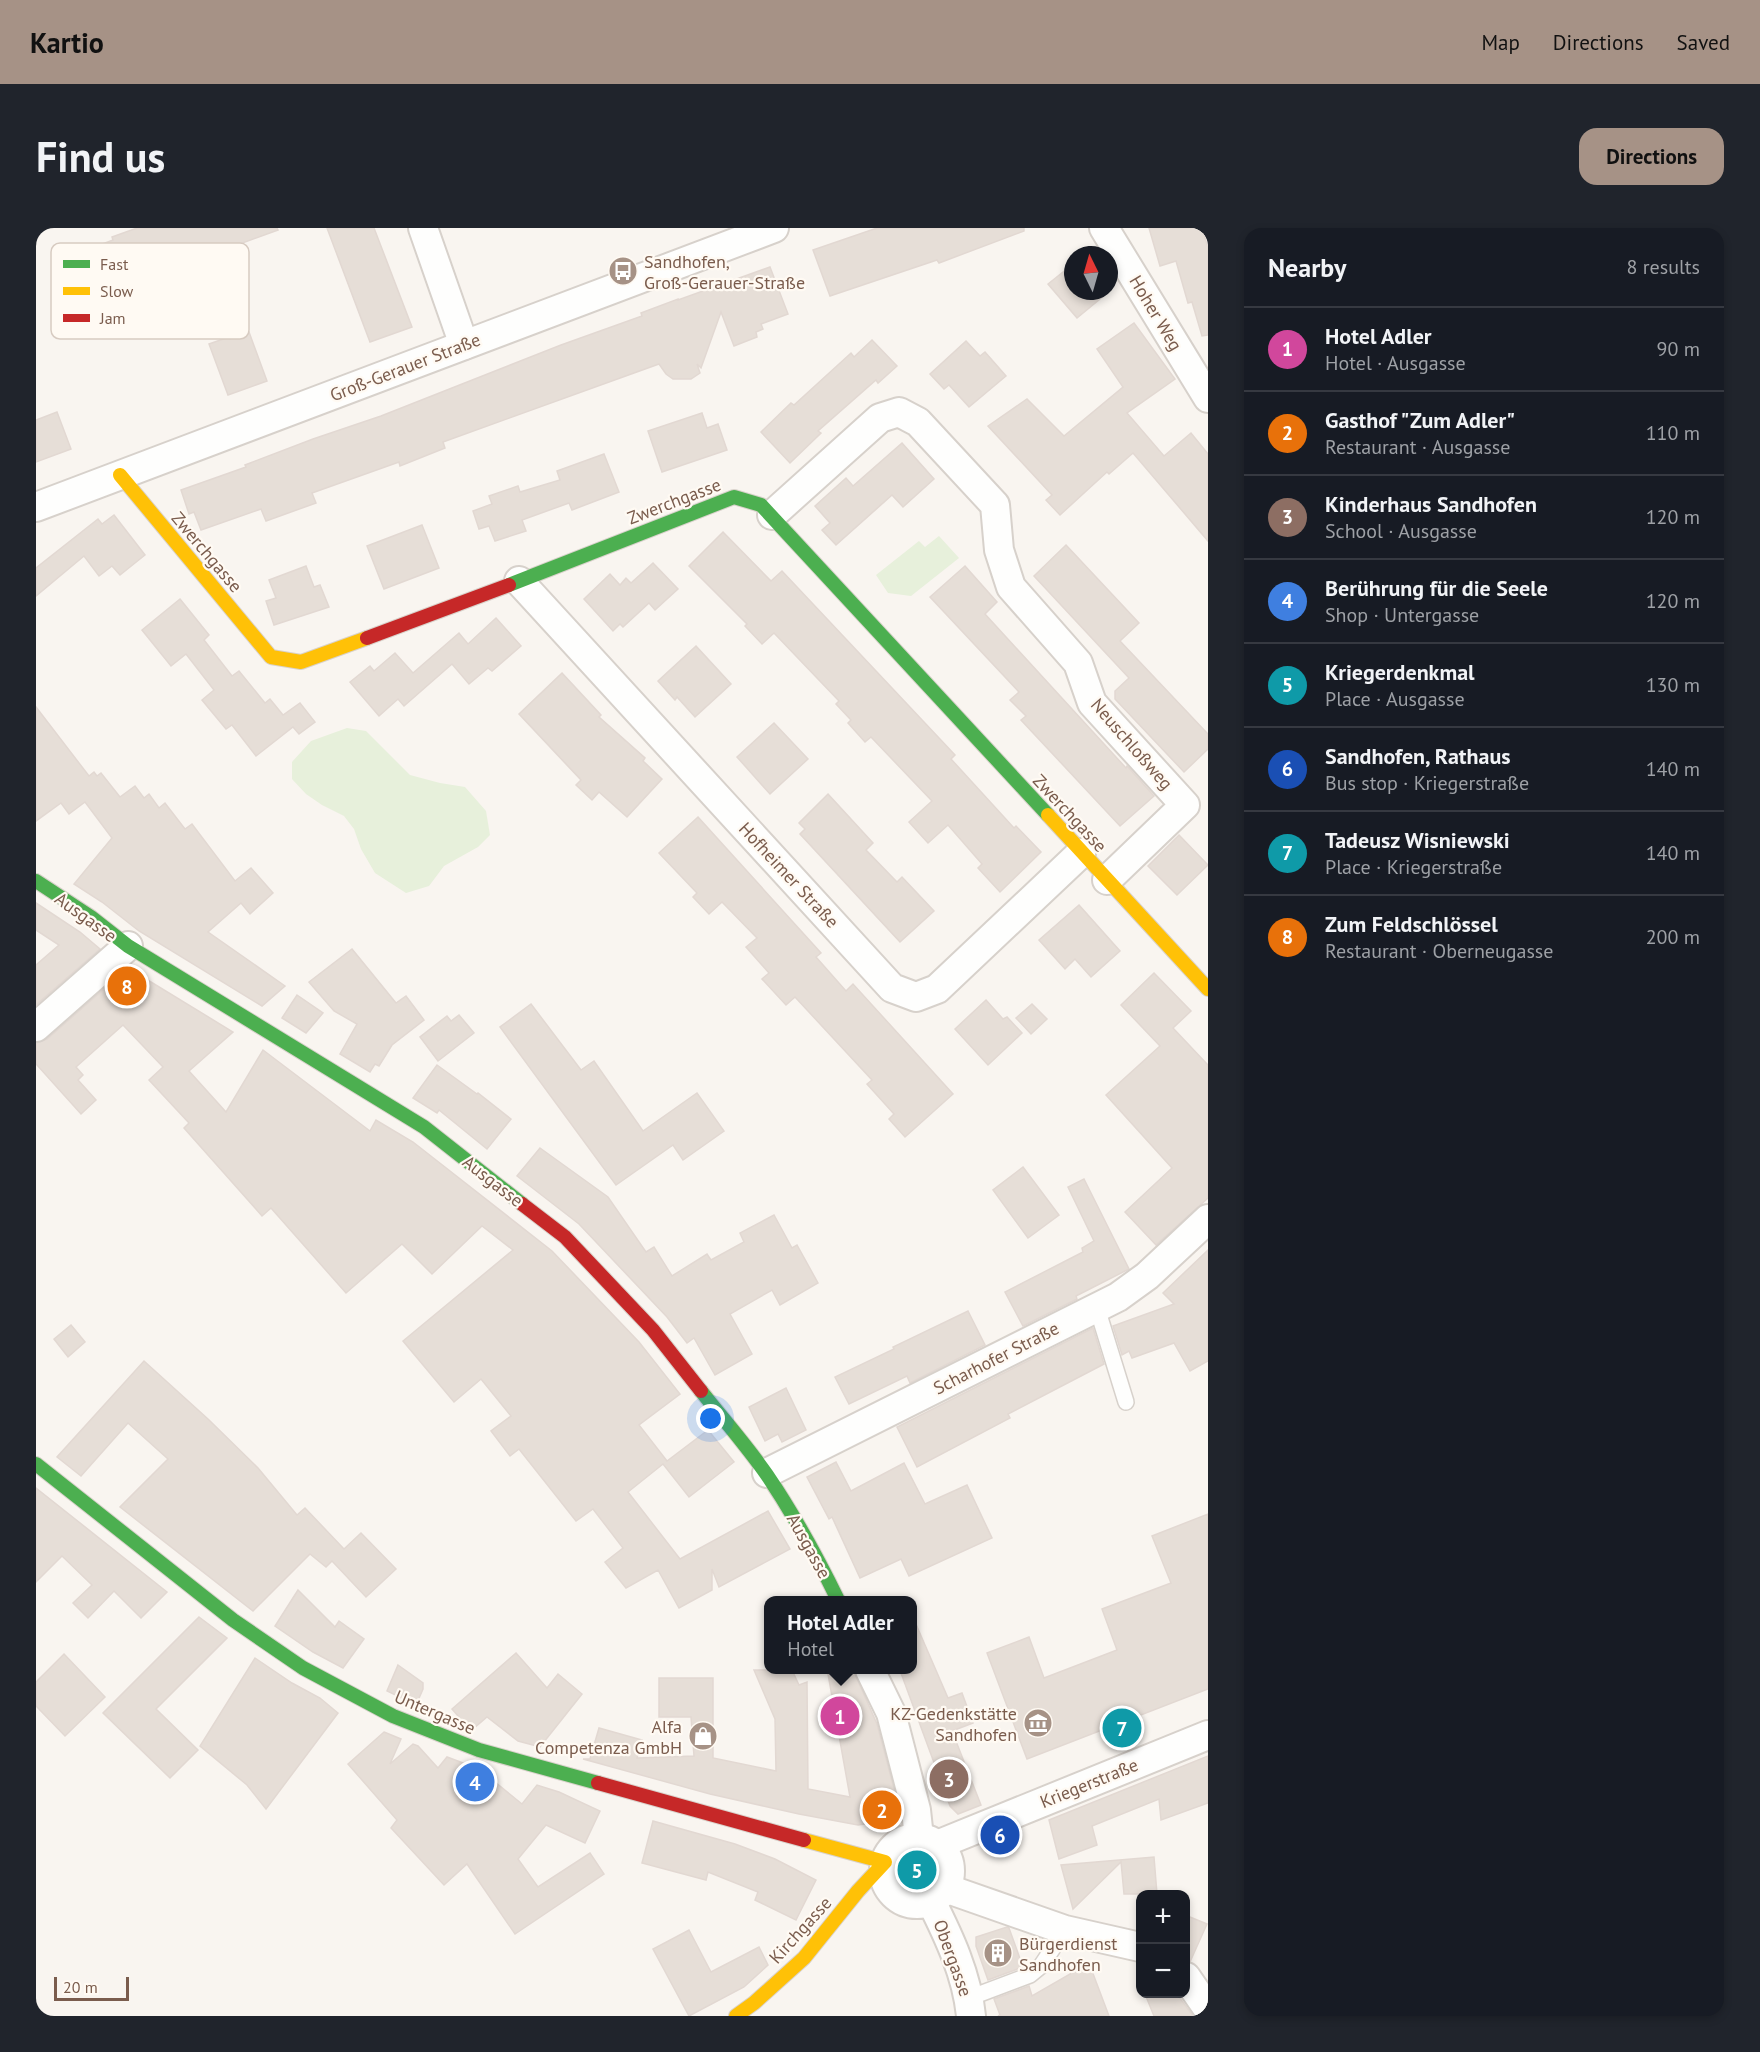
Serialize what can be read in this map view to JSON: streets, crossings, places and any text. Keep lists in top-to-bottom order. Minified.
{"streets":{"street":["Hoher Weg","Groß-Gerauer Straße","Zwerchgasse","Neuschloßweg","Hofheimer Straße","Ausgasse","Scharhofer Straße","Untergasse","Kriegerstraße","Kirchgasse","Obergasse"]},"crossings":[["Groß-Gerauer Straße","Zwerchgasse"],["Zwerchgasse","Neuschloßweg"],["Zwerchgasse","Hofheimer Straße"],["Ausgasse","Scharhofer Straße"],["Untergasse","Kriegerstraße"],["Untergasse","Kirchgasse"],["Untergasse","Obergasse"],["Kriegerstraße","Kirchgasse"],["Kriegerstraße","Obergasse"],["Kirchgasse","Obergasse"]],"places":{"bus stop":["Sandhofen, Groß-Gerauer-Straße"],"museum":["KZ-Gedenkstätte Sandhofen"],"shop":["Alfa Competenza GmbH"],"building":["Bürgerdienst Sandhofen"]},"legend":["Fast","Slow","Jam"],"scale_bar":"20 m","north":"top","page":{"header":"Kartio","nav":["Map","Directions","Saved"],"buttons":"Directions","title":"Find us","heading":["Nearby","8 results"],"list":[{"mark":"1","name":"Hotel Adler","note":"Hotel · Ausgasse","value":"90 m"},{"mark":"2","name":"Gasthof \"Zum Adler\"","note":"Restaurant · Ausgasse","value":"110 m"},{"mark":"3","name":"Kinderhaus Sandhofen","note":"School · Ausgasse","value":"120 m"},{"mark":"4","name":"Berührung für die Seele","note":"Shop · Untergasse","value":"120 m"},{"mark":"5","name":"Kriegerdenkmal","note":"Place · Ausgasse","value":"130 m"},{"mark":"6","name":"Sandhofen, Rathaus","note":"Bus stop · Kriegerstraße","value":"140 m"},{"mark":"7","name":"Tadeusz Wisniewski","note":"Place · Kriegerstraße","value":"140 m"},{"mark":"8","name":"Zum Feldschlössel","note":"Restaurant · Oberneugasse","value":"200 m"}],"pins":["8","1","7","3","4","2","6","5"],"popup":["Hotel Adler","Hotel"],"map_buttons":["+","−"],"scale":"20 m"}}
